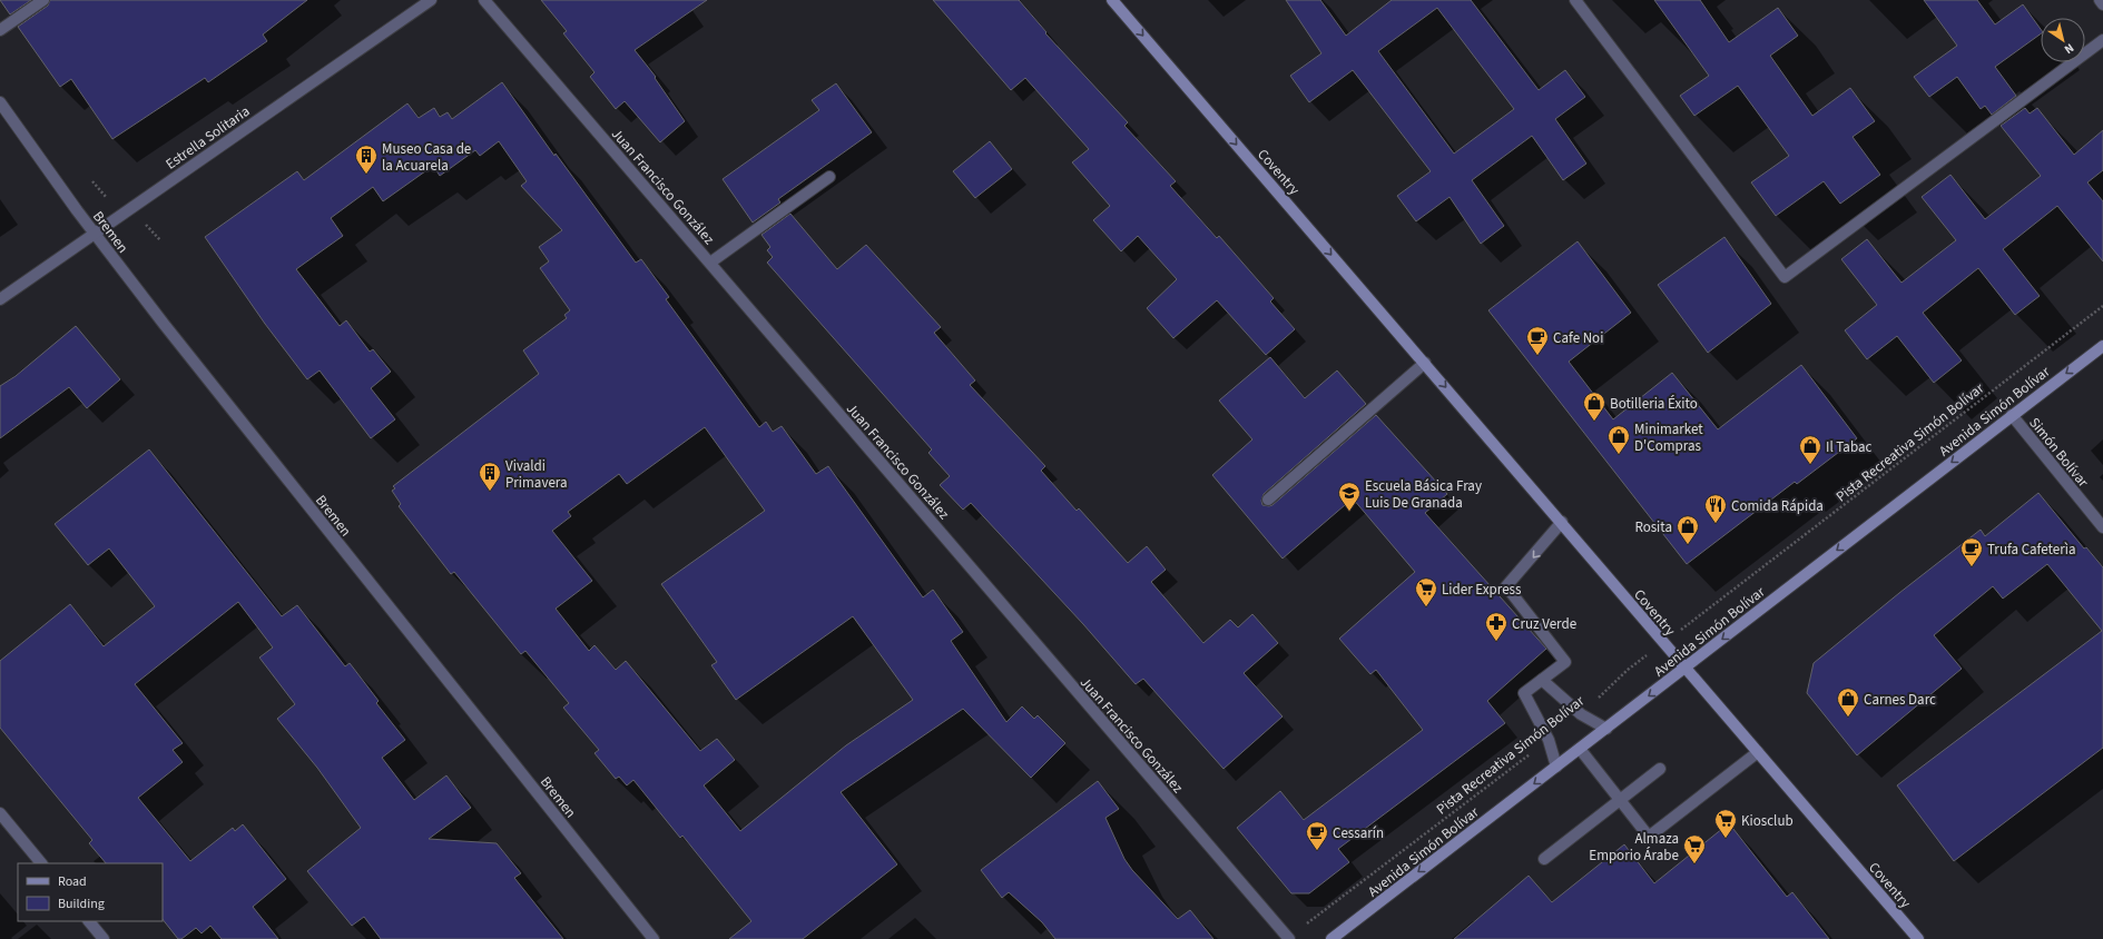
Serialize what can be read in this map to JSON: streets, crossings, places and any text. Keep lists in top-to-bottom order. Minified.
{"streets":{"street":["Estrella Solitaria","Coventry","Juan Francisco González","Bremen","Avenida Simón Bolívar","Simón Bolívar"],"path":["Pista Recreativa Simón Bolívar"]},"crossings":[["Estrella Solitaria","Bremen"],["Coventry","Avenida Simón Bolívar"],["Coventry","Pista Recreativa Simón Bolívar"],["Juan Francisco González","Pista Recreativa Simón Bolívar"],["Avenida Simón Bolívar","Simón Bolívar"]],"one_way":["Coventry","Avenida Simón Bolívar"],"places":{"building":["Museo Casa de la Acuarela","Vivaldi Primavera"],"cafe":["Cafe Noi","Trufa Cafeterìa","Cessarín"],"shop":["Botilleria Éxito","Minimarket D'Compras","Il Tabac","Rosita","Carnes Darc"],"school or university":["Escuela Básica Fray Luis De Granada"],"restaurant":["Comida Rápida"],"supermarket":["Lider Express","Kiosclub","Almaza Emporio Árabe"],"pharmacy":["Cruz Verde"]},"legend":["Road","Building"],"north":"bottom right"}
